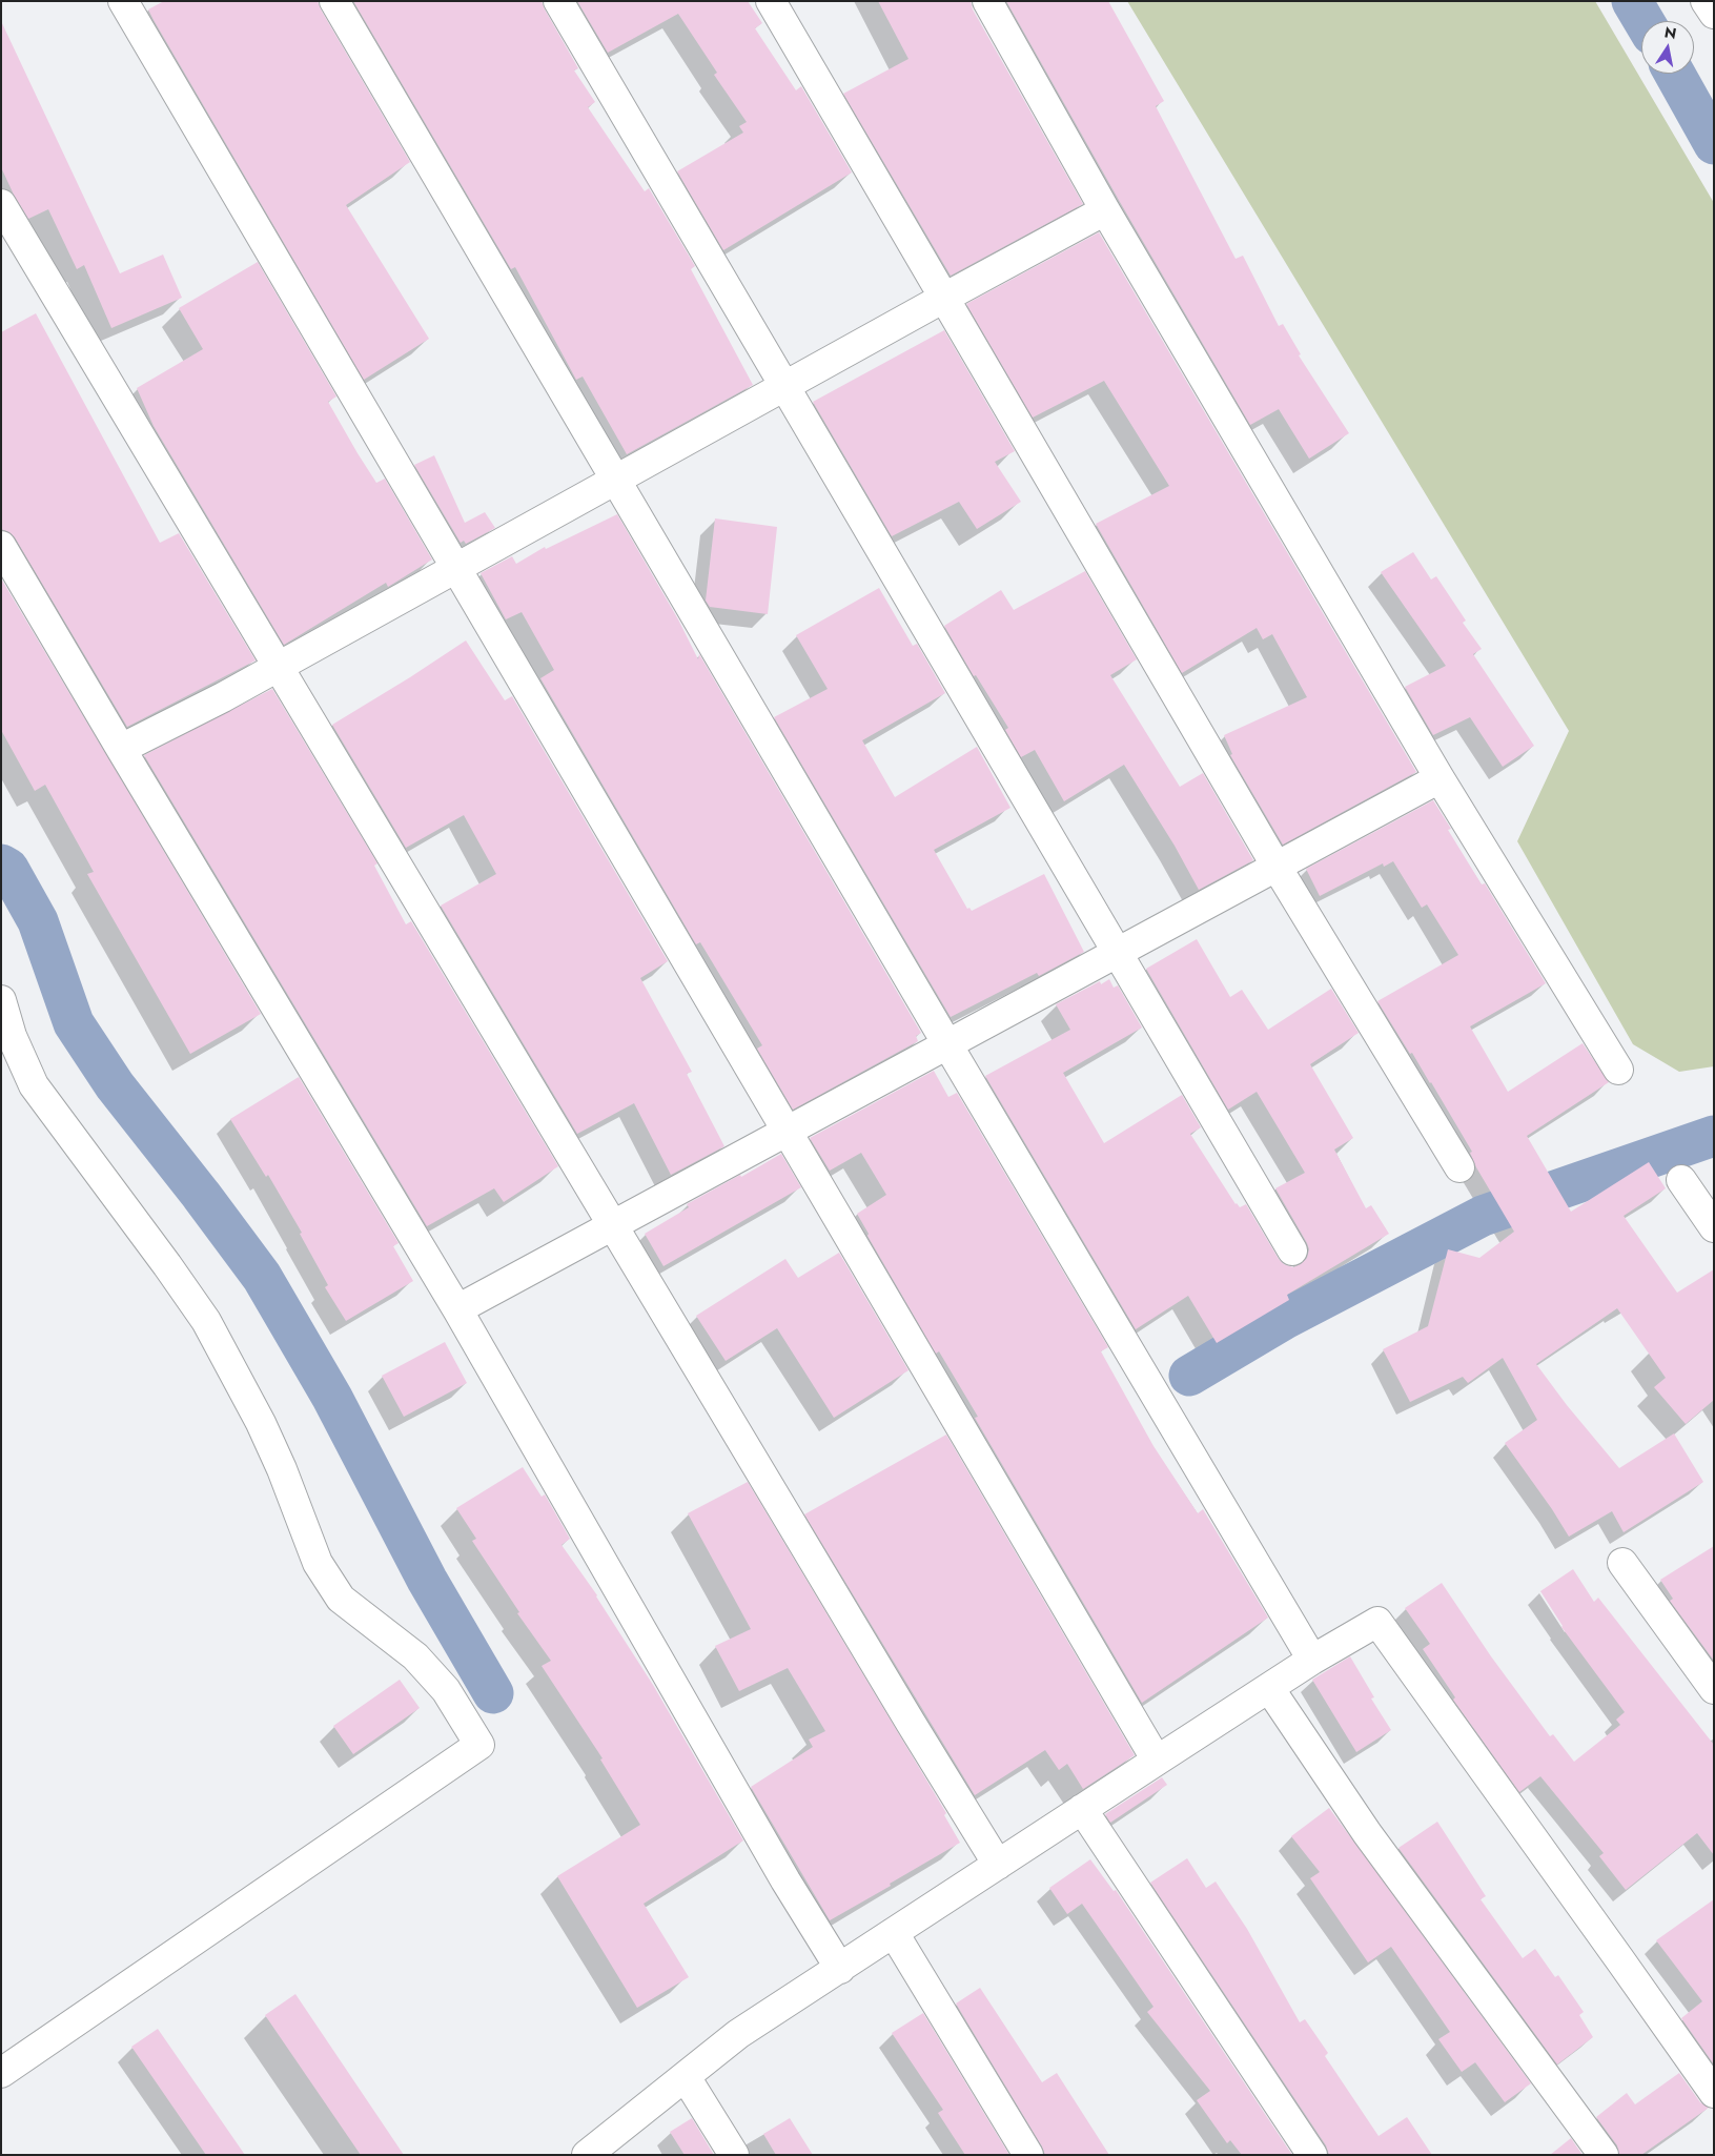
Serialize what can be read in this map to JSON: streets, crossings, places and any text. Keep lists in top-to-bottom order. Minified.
{"north":"top"}
